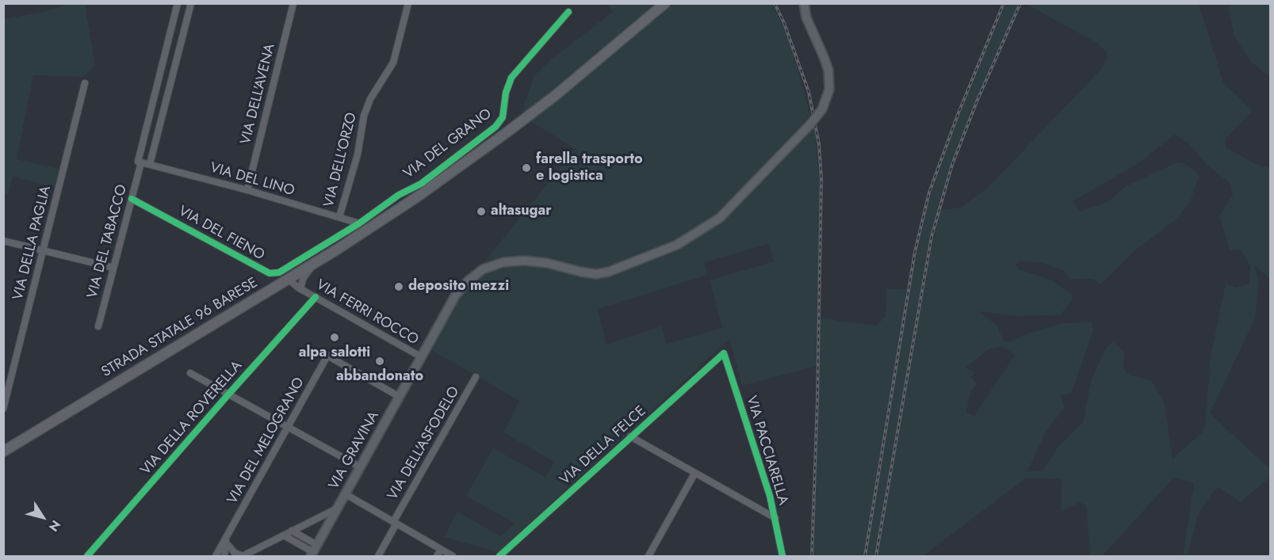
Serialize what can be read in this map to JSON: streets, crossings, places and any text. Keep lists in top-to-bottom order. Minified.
{"streets":{"main road":["STRADA STATALE 96 BARESE","VIA GRAVINA"],"street":["VIA DELL'AVENA","VIA DEL GRANO","VIA DELL'ORZO","VIA DEL LINO","VIA DEL FIENO","VIA DEL TABACCO","VIA DELLA PAGLIA","VIA FERRI ROCCO","VIA DELLA ROVERELLA","VIA DEL MELOGRANO","VIA DELL'ASFODELO","VIA DELLA FELCE","VIA PACCIARELLA"]},"crossings":[["VIA DELL'AVENA","VIA DEL LINO"],["VIA DEL GRANO","VIA DEL LINO"],["VIA DEL GRANO","VIA DEL FIENO"],["VIA DEL GRANO","STRADA STATALE 96 BARESE"],["VIA DELL'ORZO","VIA DEL LINO"],["VIA DEL LINO","VIA DEL TABACCO"],["VIA DEL FIENO","VIA DEL TABACCO"],["VIA DEL FIENO","STRADA STATALE 96 BARESE"],["VIA FERRI ROCCO","STRADA STATALE 96 BARESE"],["VIA FERRI ROCCO","VIA DELLA ROVERELLA"],["VIA FERRI ROCCO","VIA GRAVINA"],["VIA DEL MELOGRANO","VIA GRAVINA"],["VIA DELLA FELCE","VIA PACCIARELLA"]],"places":["farella trasporto e logistica","altasugar","deposito mezzi","alpa salotti","abbandonato"],"north":"bottom right"}
